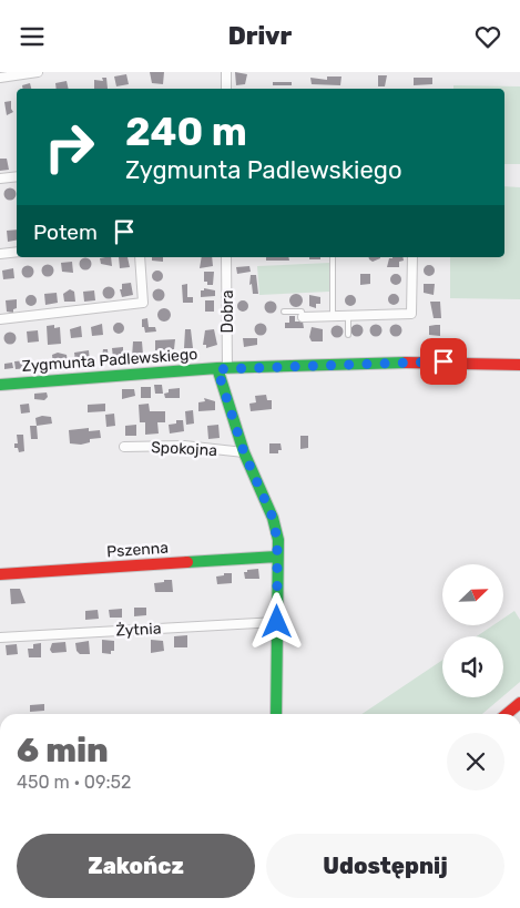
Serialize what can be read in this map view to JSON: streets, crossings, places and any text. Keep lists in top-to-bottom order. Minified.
{"streets":{"street":["Dobra","Zygmunta Padlewskiego","Spokojna","Pszenna","Żytnia"]},"crossings":[["Dobra","Zygmunta Padlewskiego"]],"north":"top right","page":{"header":"Drivr","turn":["240 m","Zygmunta Padlewskiego"],"then":"Potem","heading":["6 min","450 m · 09:52"],"buttons":["Zakończ","Udostępnij"]}}
